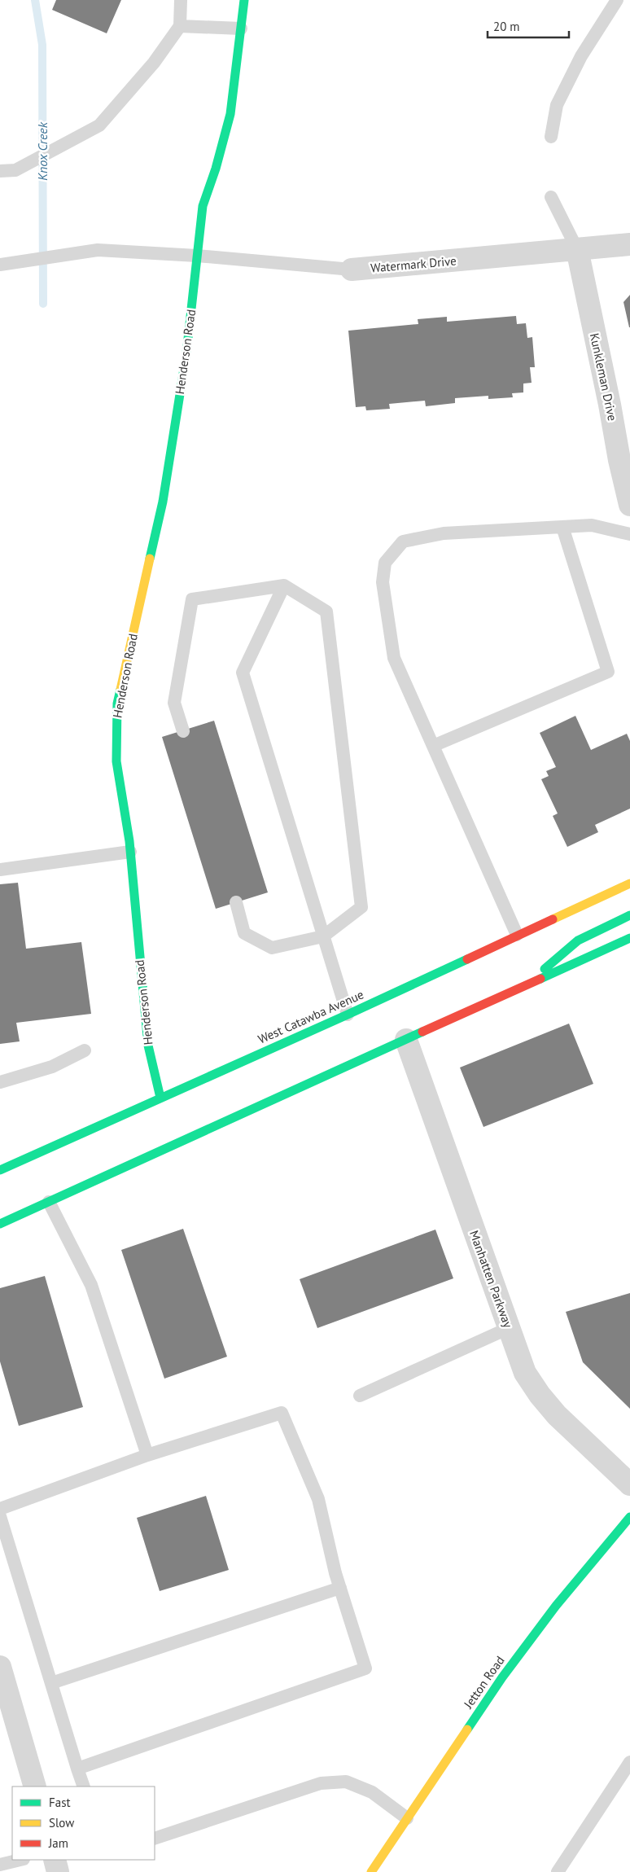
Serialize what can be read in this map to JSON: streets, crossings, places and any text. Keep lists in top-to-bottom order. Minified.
{"streets":{"street":["Watermark Drive","Henderson Road","Kunkleman Drive","West Catawba Avenue","Manhatten Parkway","Jetton Road"]},"crossings":[["Watermark Drive","Henderson Road"],["Watermark Drive","Kunkleman Drive"],["Henderson Road","West Catawba Avenue"]],"water":["Knox Creek"],"legend":["Fast","Slow","Jam"],"scale_bar":"20 m"}
